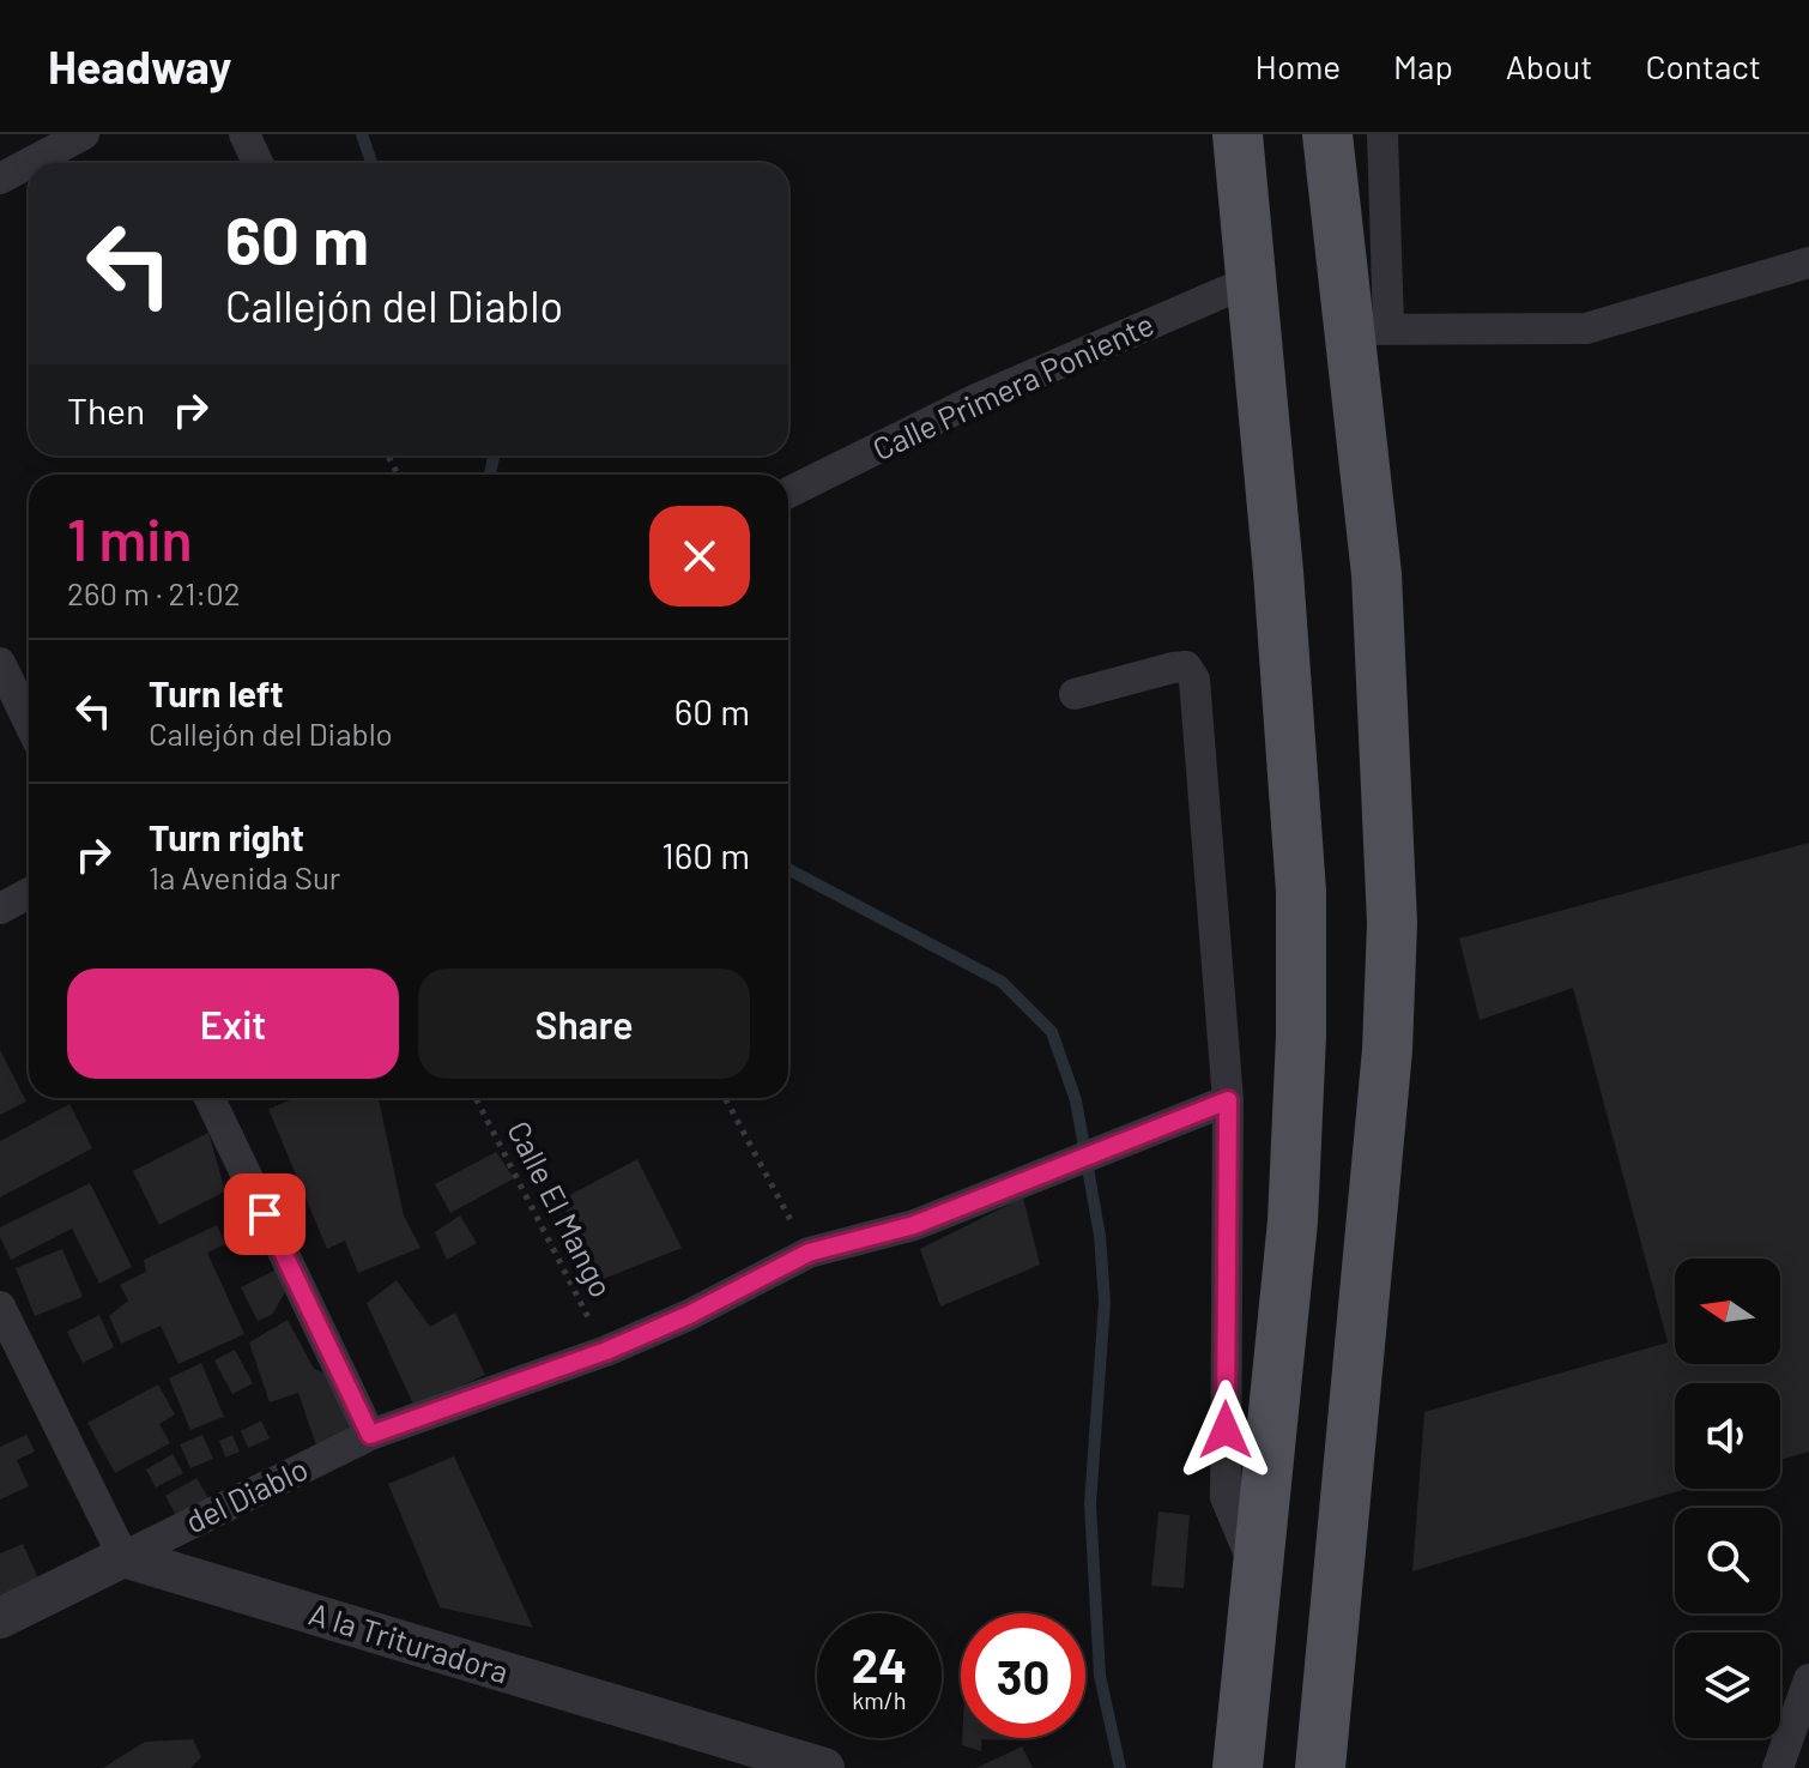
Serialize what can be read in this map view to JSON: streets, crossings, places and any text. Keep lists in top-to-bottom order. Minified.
{"streets":{"street":["Calle Primera Poniente","del Diablo","A la Trituradora"],"path":["Calle El Mango"]},"crossings":[["Calle El Mango","del Diablo"],["del Diablo","A la Trituradora"]],"north":"left","page":{"header":"Headway","nav":["Home","Map","About","Contact"],"turn":["60 m","Callejón del Diablo"],"then":"Then","heading":["1 min","260 m · 21:02"],"list":[{"name":"Turn left","note":"Callejón del Diablo","value":"60 m"},{"name":"Turn right","note":"1a Avenida Sur","value":"160 m"}],"buttons":["Exit","Share"],"speed":"24 km/h","limit":"30"}}
